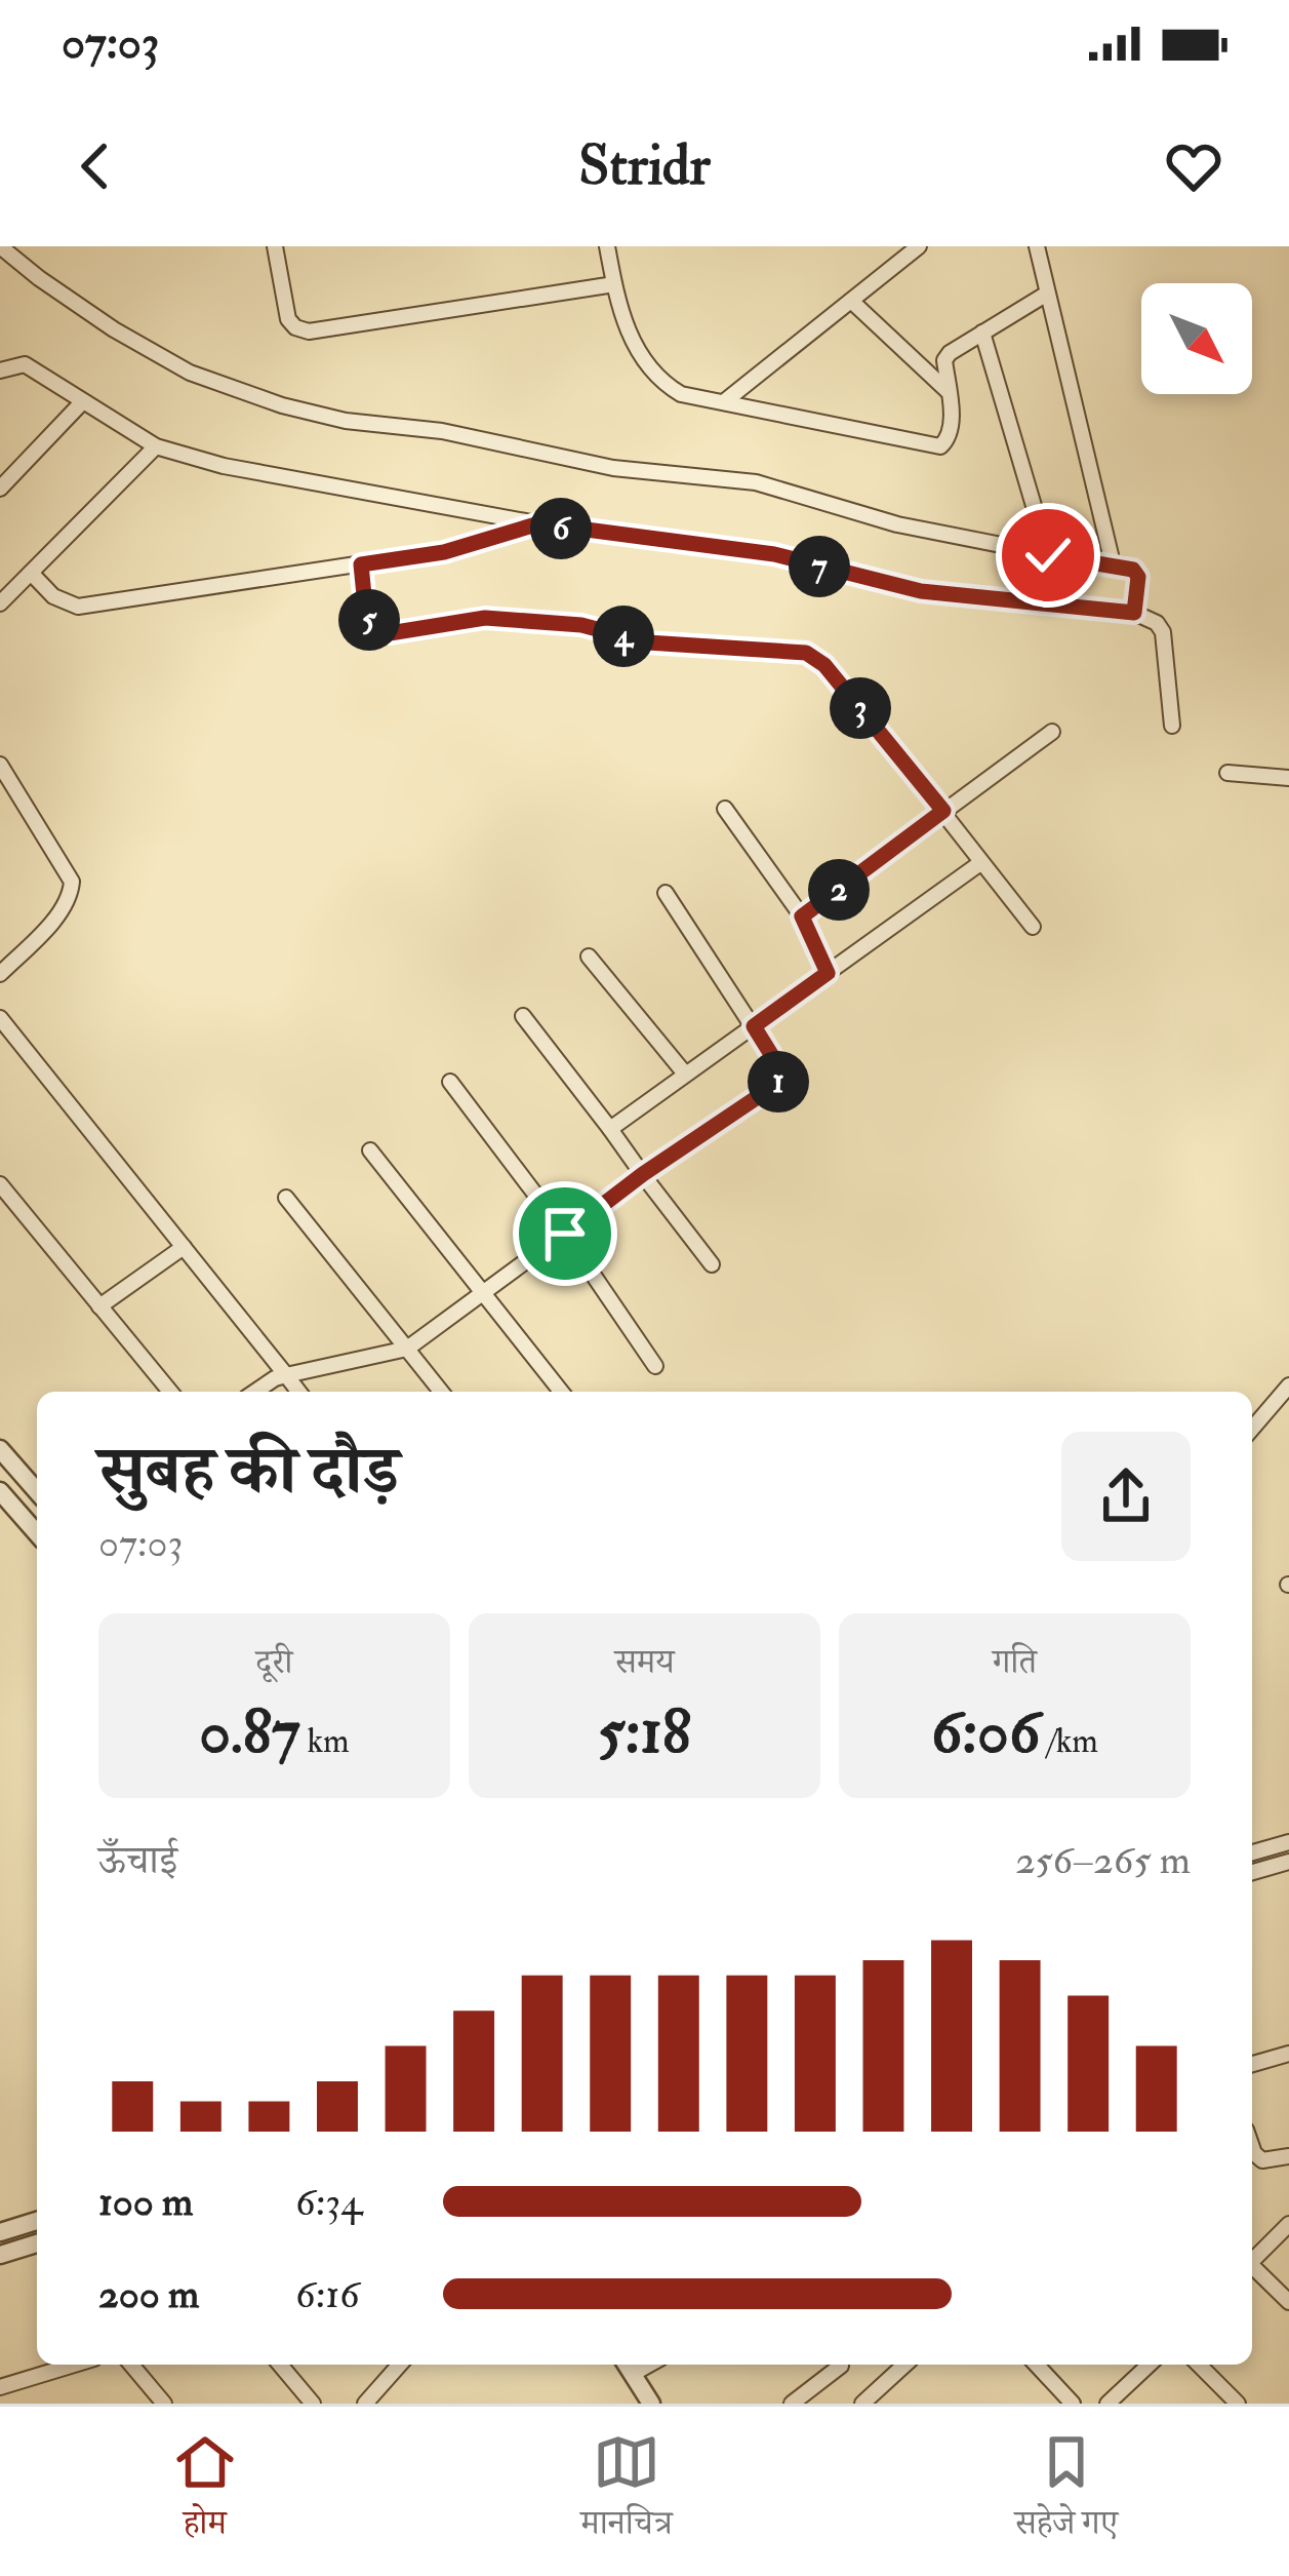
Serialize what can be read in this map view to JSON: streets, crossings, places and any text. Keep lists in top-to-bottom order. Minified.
{"north":"bottom right","page":{"status":"07:03","header":"Stridr","pins":["6","7","5","4","3","2","1"],"heading":["सुबह की दौड़","07:03"],"stats":[["दूरी","0.87 km"],["समय","5:18"],["गति","6:06 /km"]],"chart":["ऊँचाई","256–265 m"],"list":[{"name":"100 m","note":"6:34"},{"name":"200 m","note":"6:16"}],"tabs":["होम","मानचित्र","सहेजे गए"]}}
